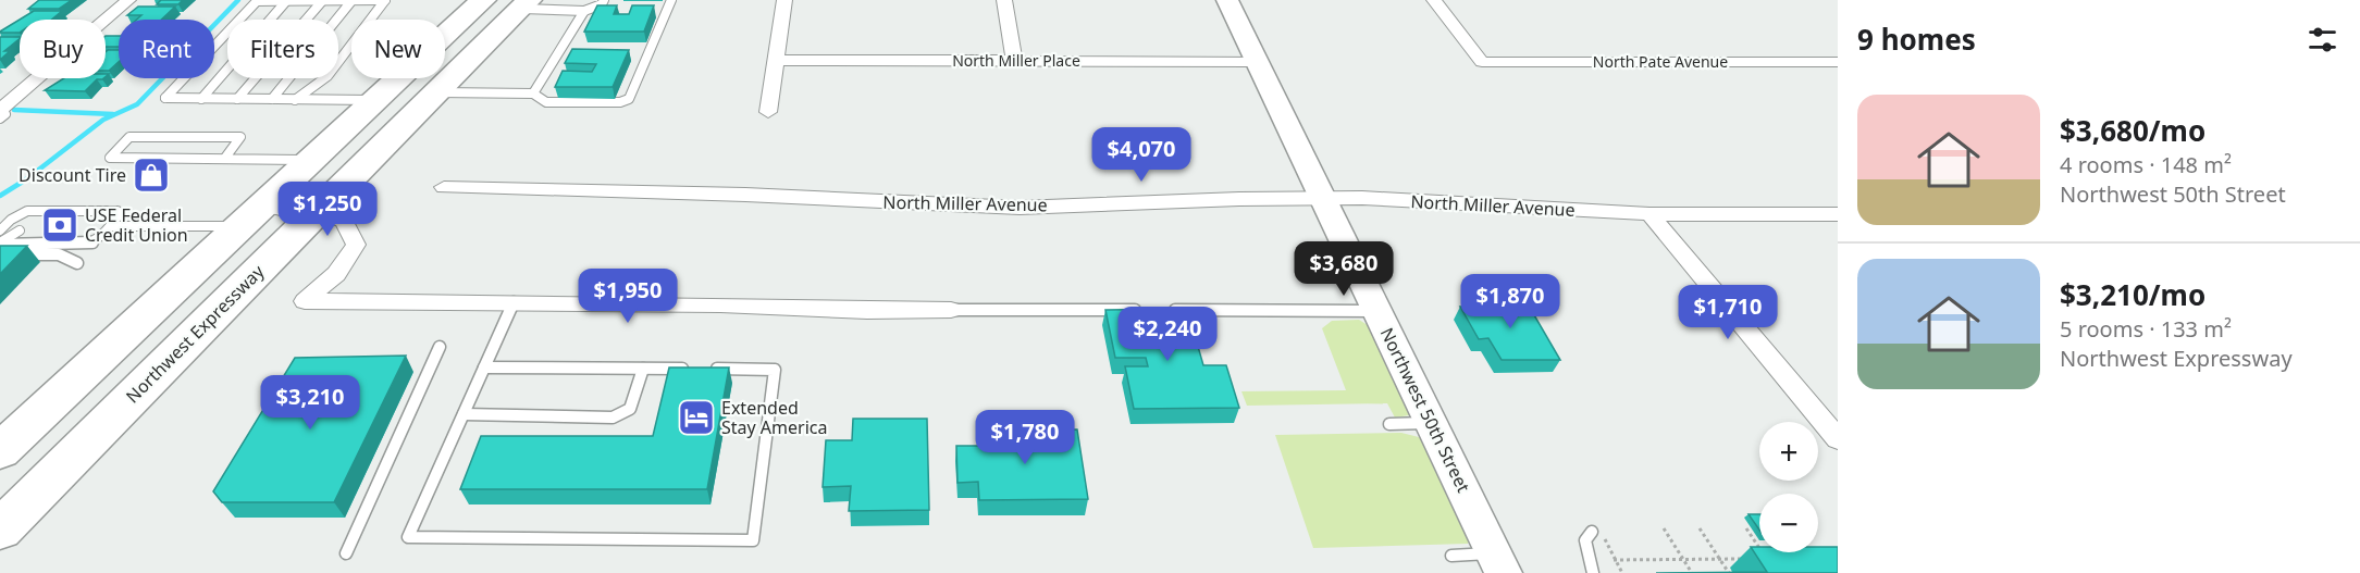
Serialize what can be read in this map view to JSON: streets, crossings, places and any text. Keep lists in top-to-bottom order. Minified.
{"streets":{"highway":["Northwest Expressway"],"street":["North Miller Place","North Pate Avenue","North Miller Avenue","Northwest 50th Street"]},"crossings":[["North Miller Place","Northwest 50th Street"],["North Miller Avenue","Northwest 50th Street"]],"places":{"shop":["Discount Tire"],"bank":["USE Federal Credit Union"],"hotel":["Extended Stay America"]},"page":{"heading":"9 homes","chip":["Buy","Rent","Filters","New"],"list":[{"name":"$3,680/mo","note":"4 rooms · 148 m² · Northwest 50th Street"},{"name":"$3,210/mo","note":"5 rooms · 133 m² · Northwest Expressway"}],"price":["$4,070","$1,250","$3,680","$1,950","$1,870","$1,710","$2,240","$3,210","$1,780"],"map_buttons":["+","−"]}}
